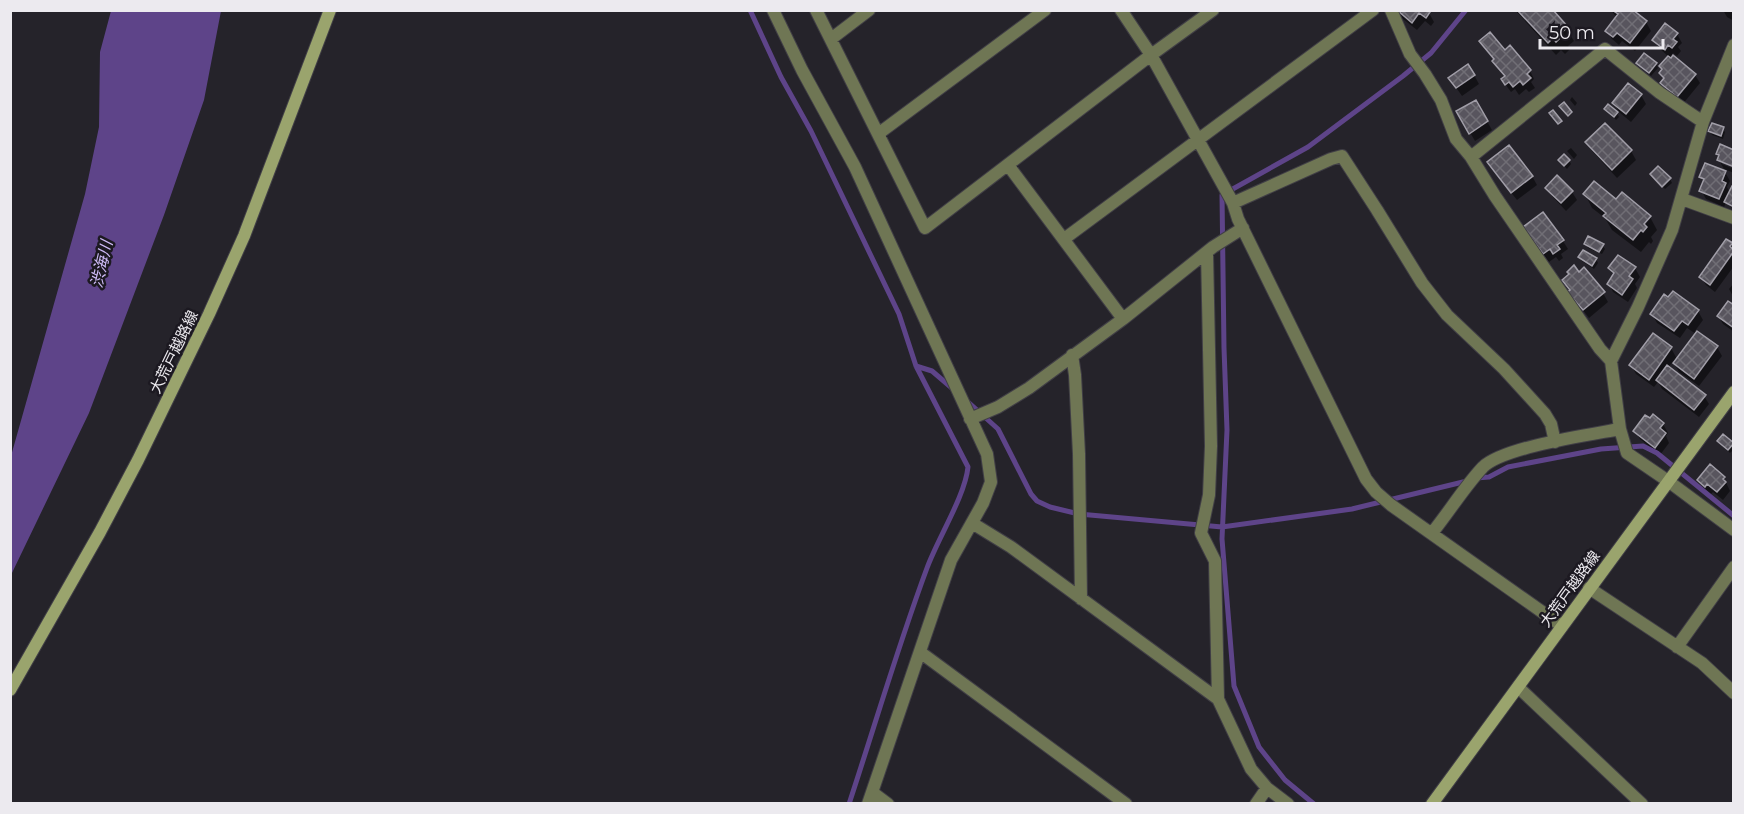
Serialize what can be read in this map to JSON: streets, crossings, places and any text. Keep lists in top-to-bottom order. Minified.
{"streets":{"main road":["大荒戸越路線"]},"water":["渋海川"],"scale_bar":"50 m"}
